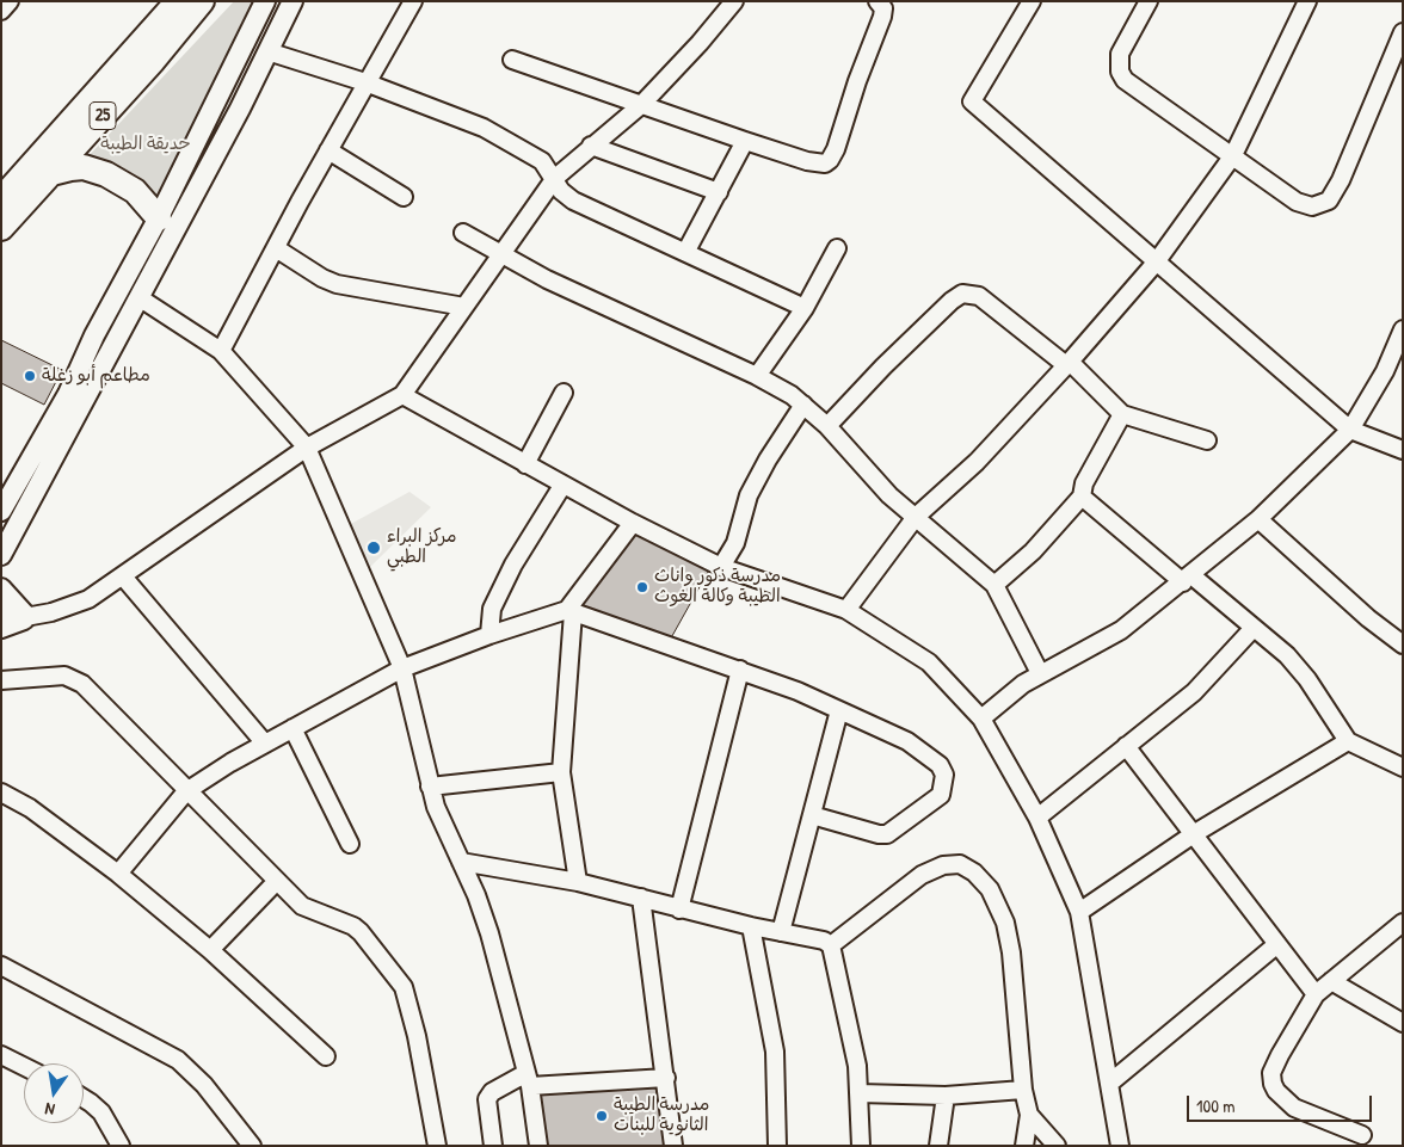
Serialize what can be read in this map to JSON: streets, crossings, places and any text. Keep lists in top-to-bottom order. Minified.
{"streets":{"highway":["25"]},"parks":["حديقة الطيبة"],"places":["مطاعم أبو زغلة","مركز البراء الطبي","مدرسة ذكور واناث الطيبة وكالة الغوث","مدرسة الطيبة الثانوية للبنات"],"scale_bar":"100 m","north":"bottom"}
